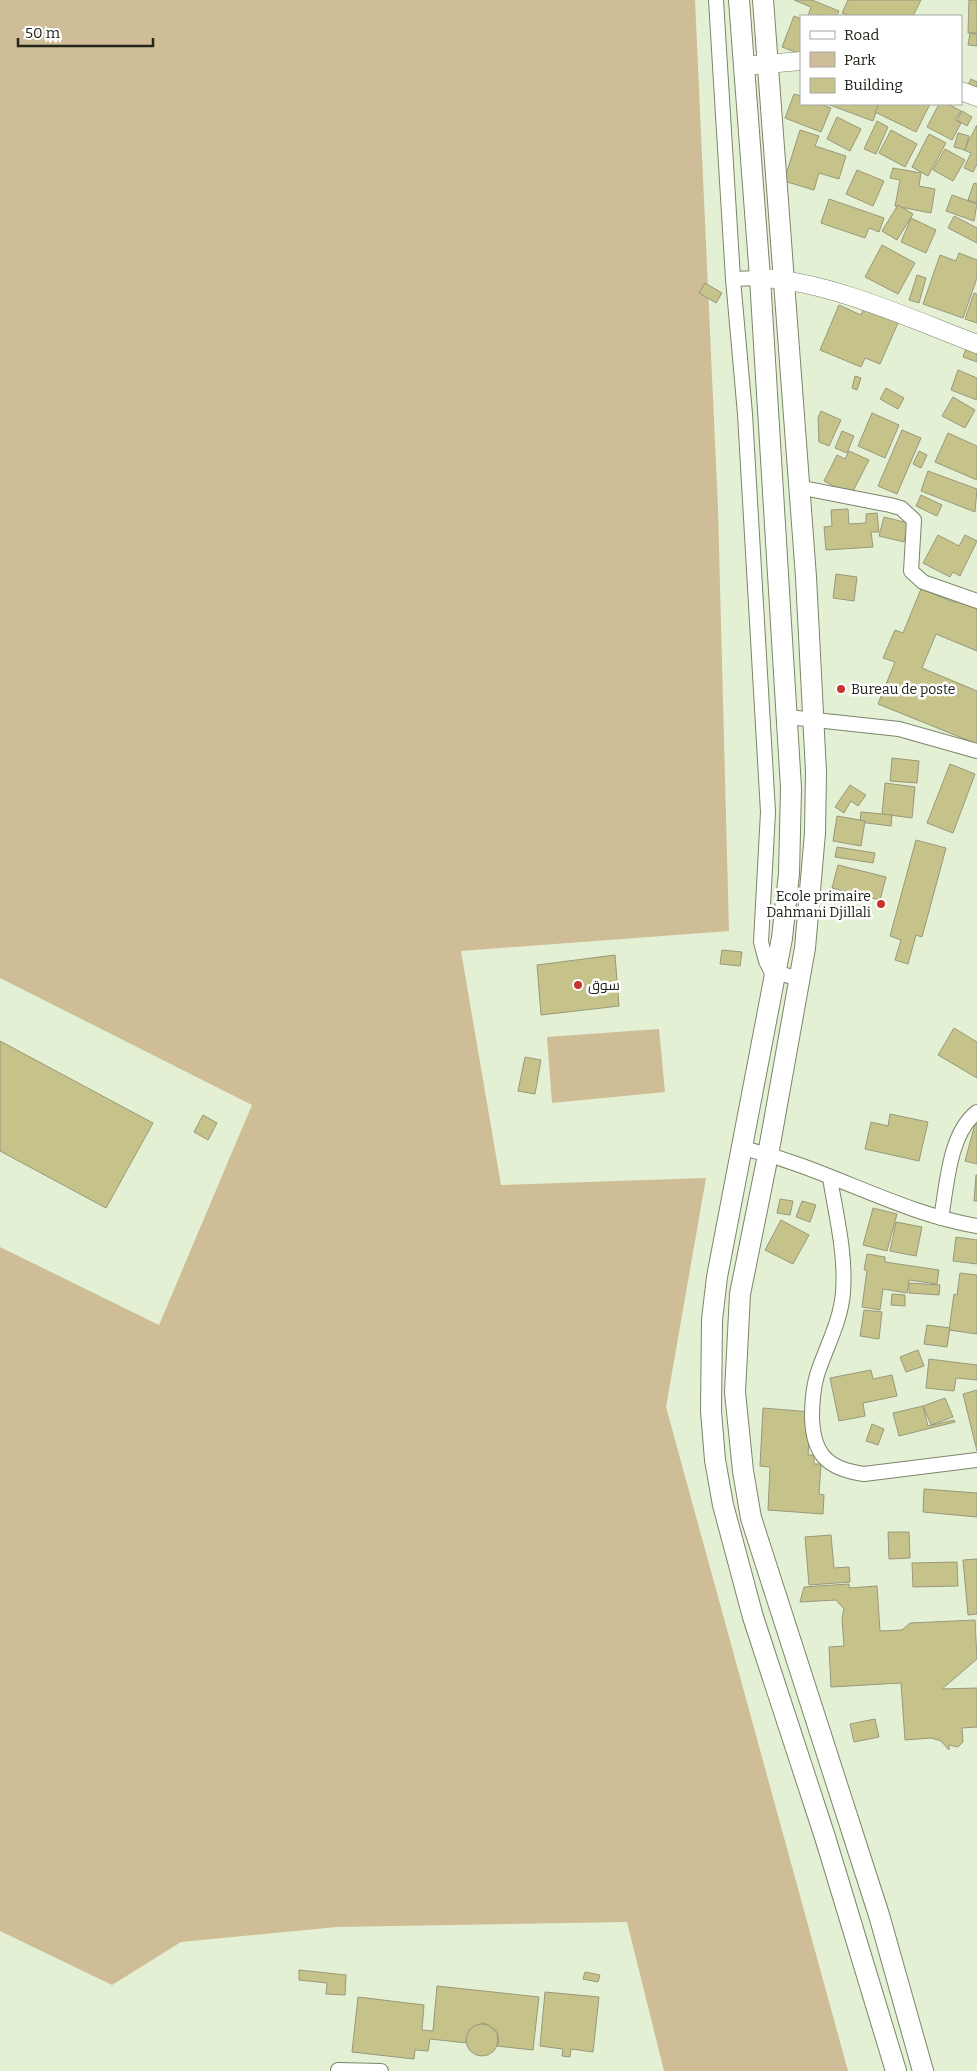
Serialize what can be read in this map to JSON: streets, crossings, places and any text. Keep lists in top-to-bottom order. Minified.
{"places":["Bureau de poste","Ecole primaire Dahmani Djillali","سوق"],"legend":["Road","Park","Building"],"scale_bar":"50 m"}
